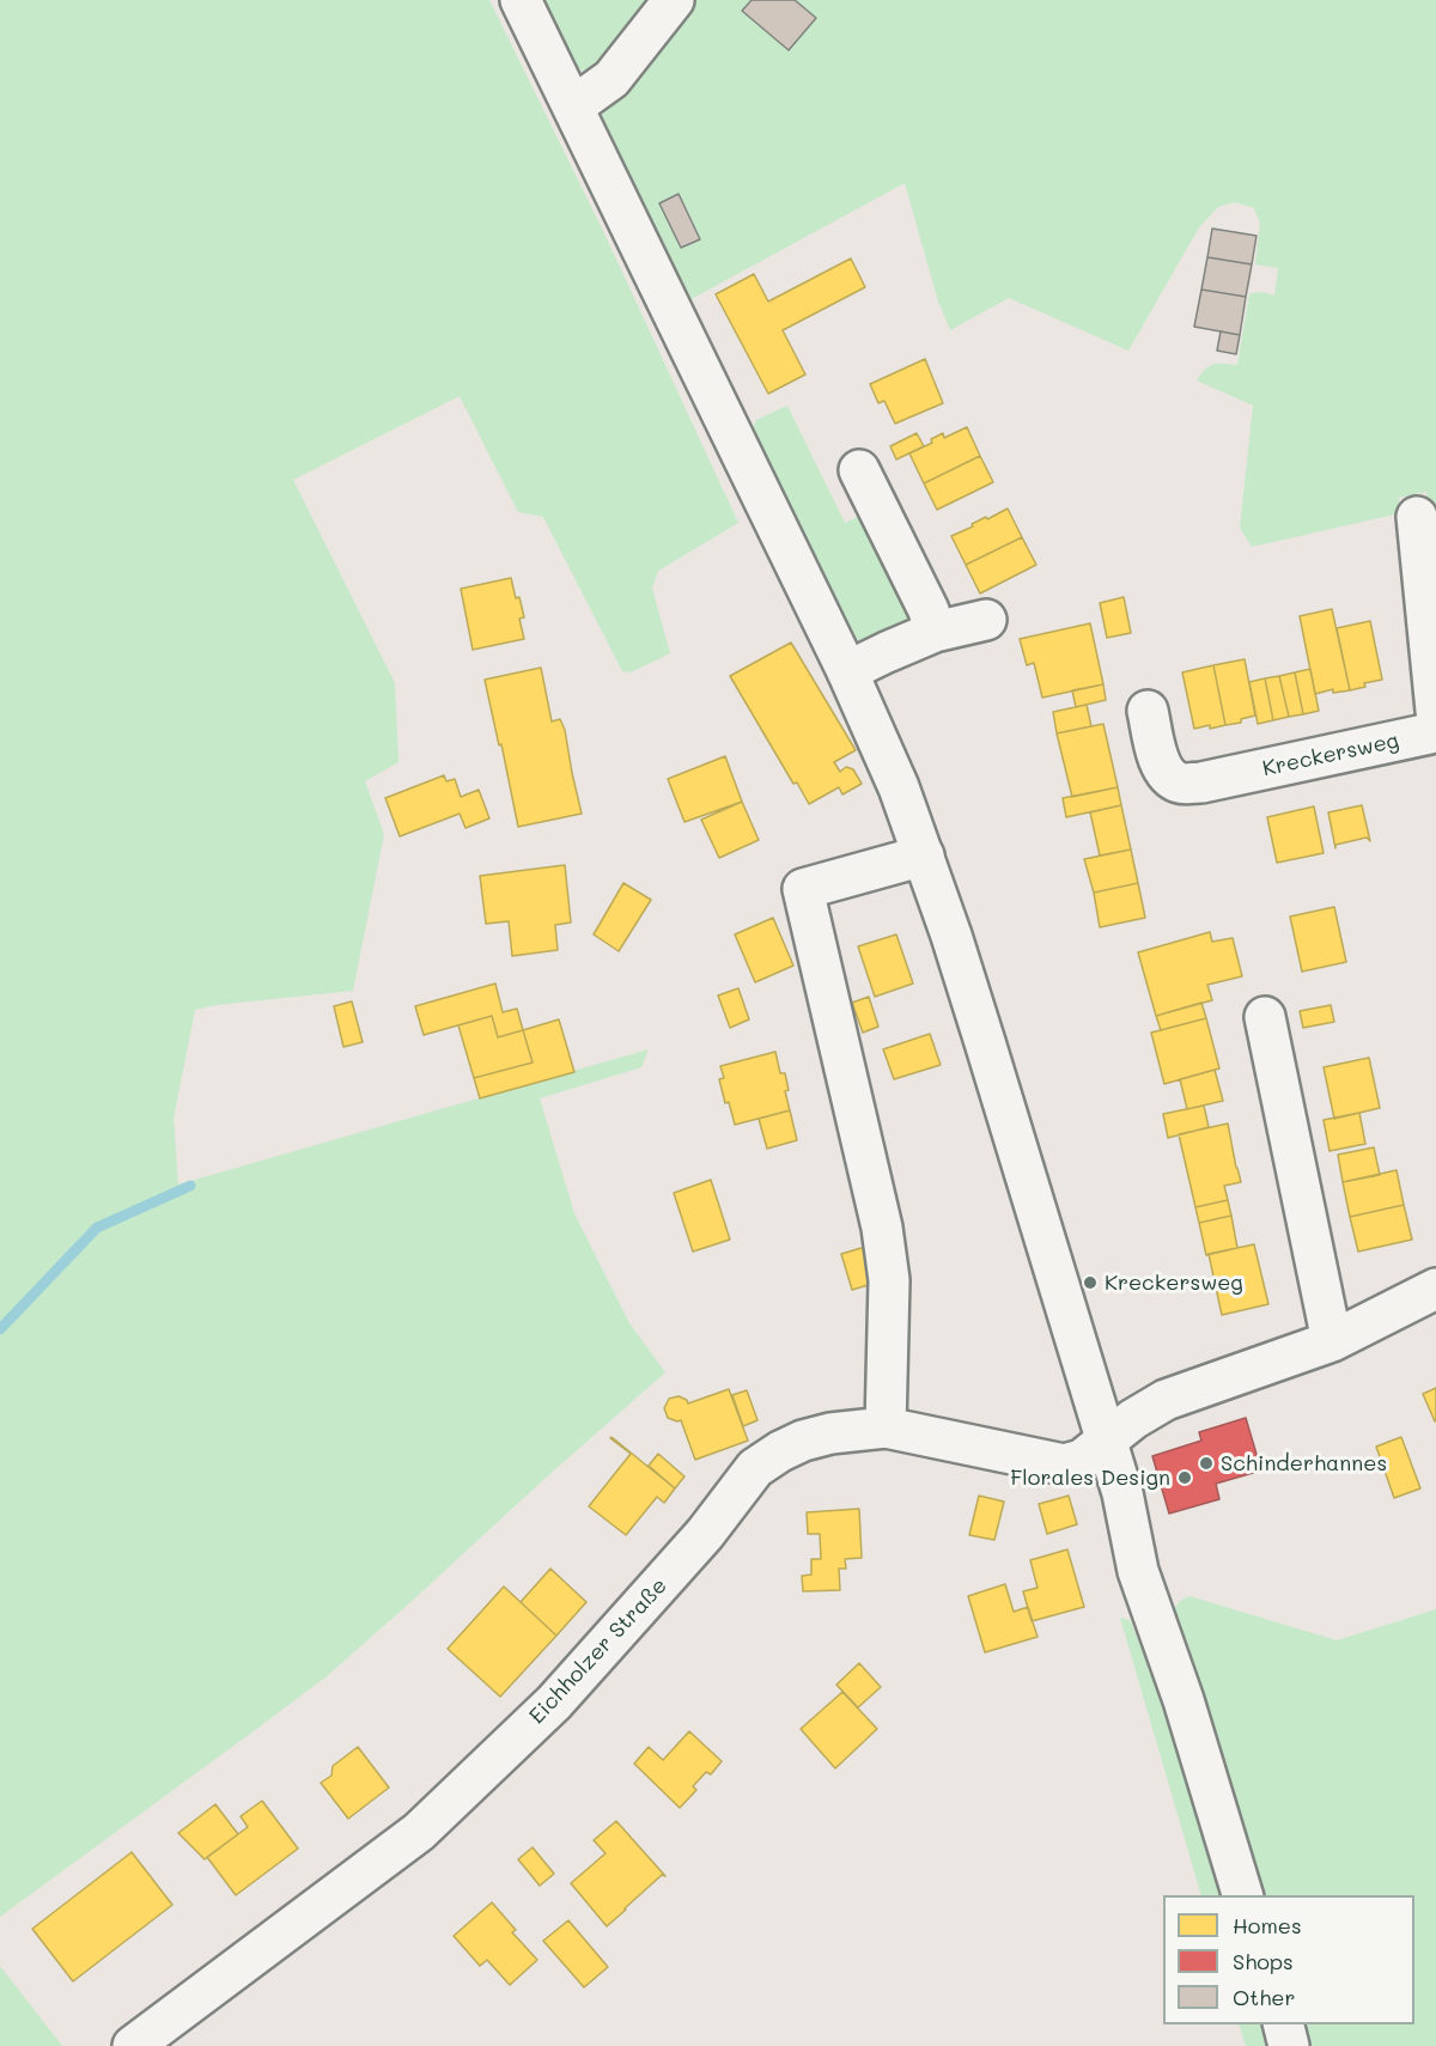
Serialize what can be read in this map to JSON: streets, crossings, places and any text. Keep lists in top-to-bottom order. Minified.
{"streets":{"street":["Kreckersweg","Eichholzer Straße"]},"places":["Kreckersweg","Schinderhannes","Florales Design"],"legend":["Homes","Shops","Other"]}
